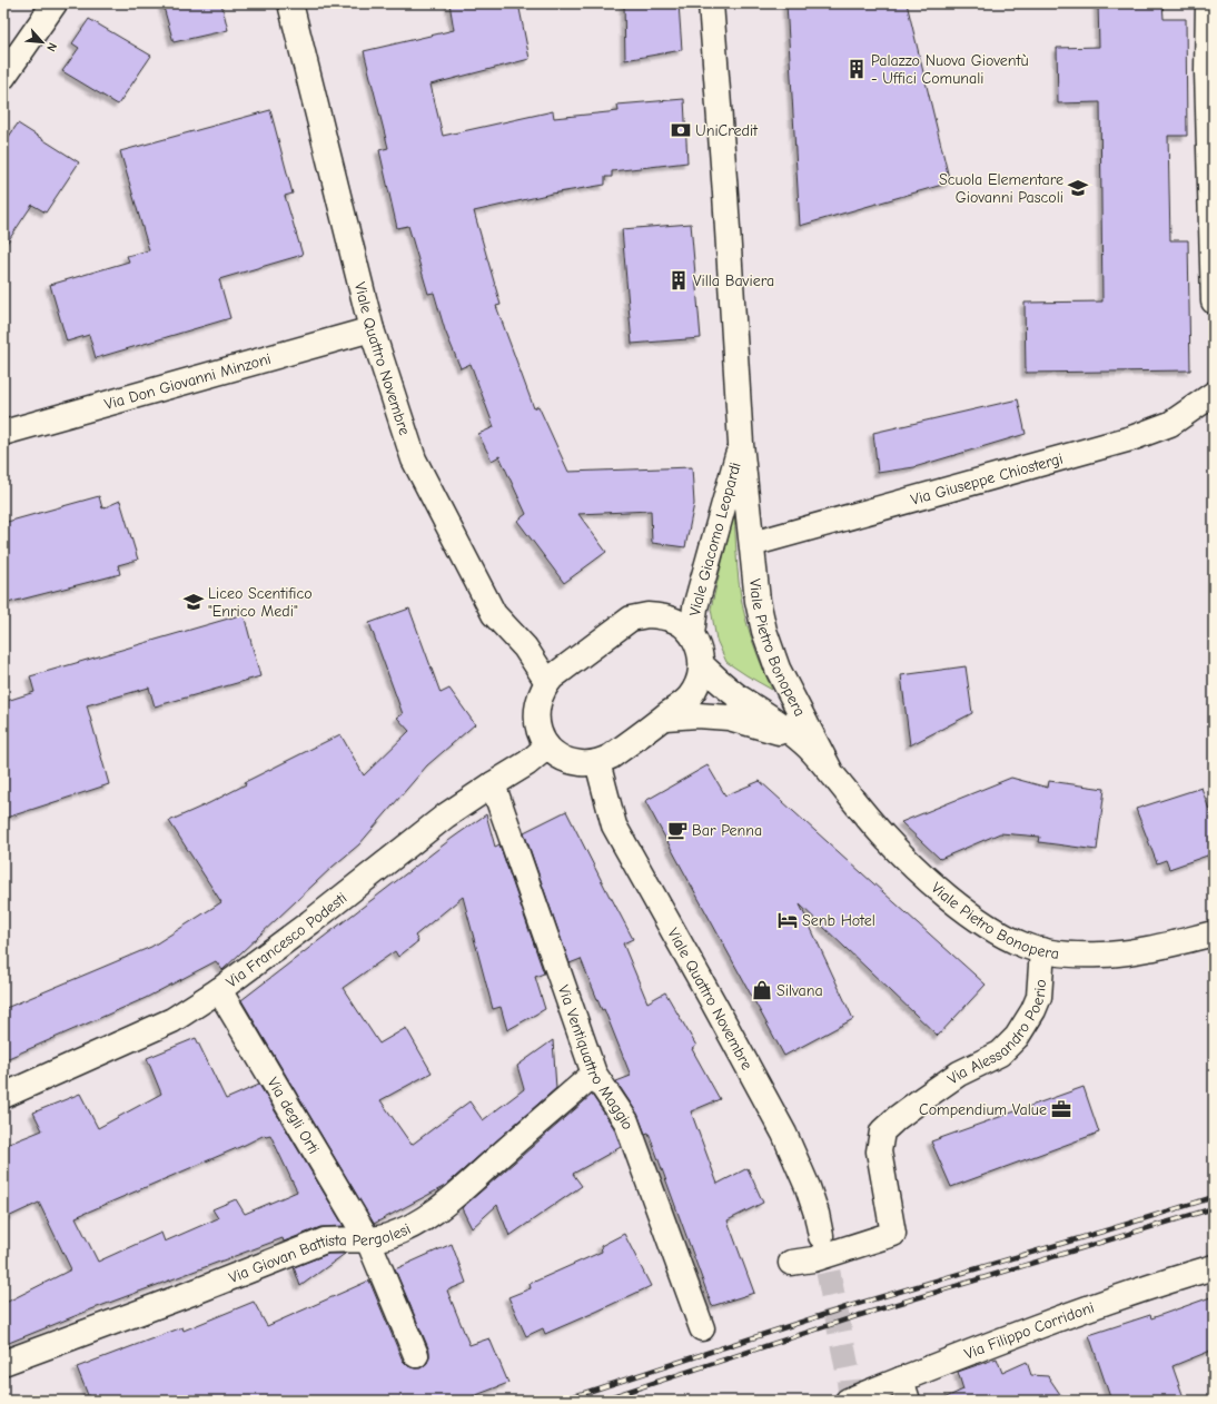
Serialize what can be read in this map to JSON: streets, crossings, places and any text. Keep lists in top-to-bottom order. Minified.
{"streets":{"street":["Viale Quattro Novembre","Via Don Giovanni Minzoni","Via Giuseppe Chiostergi","Viale Giacomo Leopardi","Viale Pietro Bonopera","Via Francesco Podesti","Via Alessandro Poerio","Via Ventiquattro Maggio","Via degli Orti","Via Giovan Battista Pergolesi","Via Filippo Corridoni"]},"crossings":[["Viale Quattro Novembre","Via Don Giovanni Minzoni"],["Viale Quattro Novembre","Viale Giacomo Leopardi"],["Viale Quattro Novembre","Viale Pietro Bonopera"],["Viale Quattro Novembre","Via Francesco Podesti"],["Via Giuseppe Chiostergi","Viale Giacomo Leopardi"],["Via Giuseppe Chiostergi","Viale Pietro Bonopera"],["Viale Giacomo Leopardi","Viale Pietro Bonopera"],["Viale Giacomo Leopardi","Via Francesco Podesti"],["Viale Pietro Bonopera","Via Francesco Podesti"],["Viale Pietro Bonopera","Via Alessandro Poerio"],["Via Francesco Podesti","Via Ventiquattro Maggio"],["Via Francesco Podesti","Via degli Orti"],["Via Ventiquattro Maggio","Via Giovan Battista Pergolesi"],["Via degli Orti","Via Giovan Battista Pergolesi"]],"places":{"building":["Palazzo Nuova Gioventù - Uffici Comunali","Villa Baviera"],"bank":["UniCredit"],"school or university":["Scuola Elementare Giovanni Pascoli","Liceo Scentifico \"Enrico Medi\""],"cafe":["Bar Penna"],"hotel":["Senb Hotel"],"shop":["Silvana"],"office":["Compendium Value"]},"north":"bottom right"}
